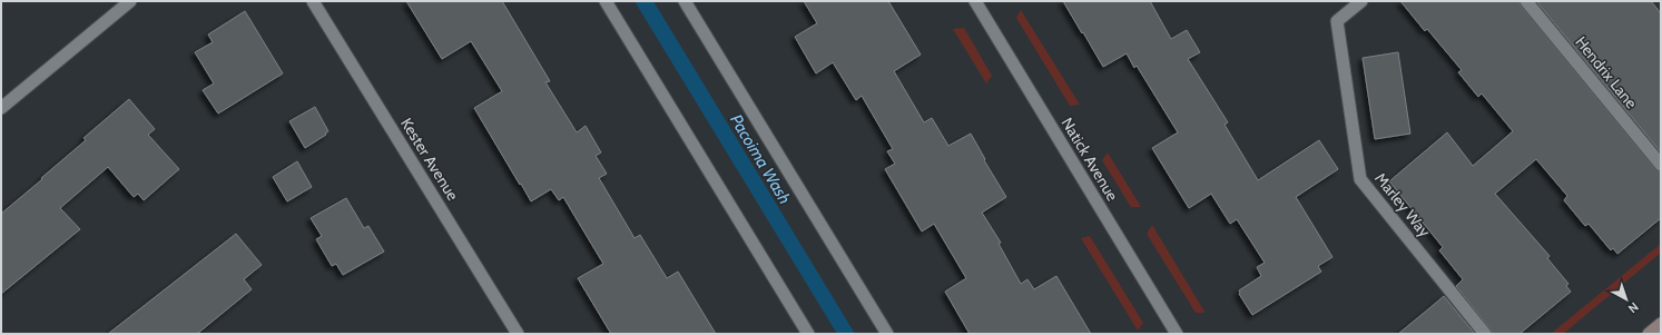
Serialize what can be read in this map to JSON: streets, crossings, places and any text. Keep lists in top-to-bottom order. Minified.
{"streets":{"street":["Hendrix Lane","Kester Avenue","Natick Avenue","Marley Way"]},"water":["Pacoima Wash"],"north":"bottom right"}
